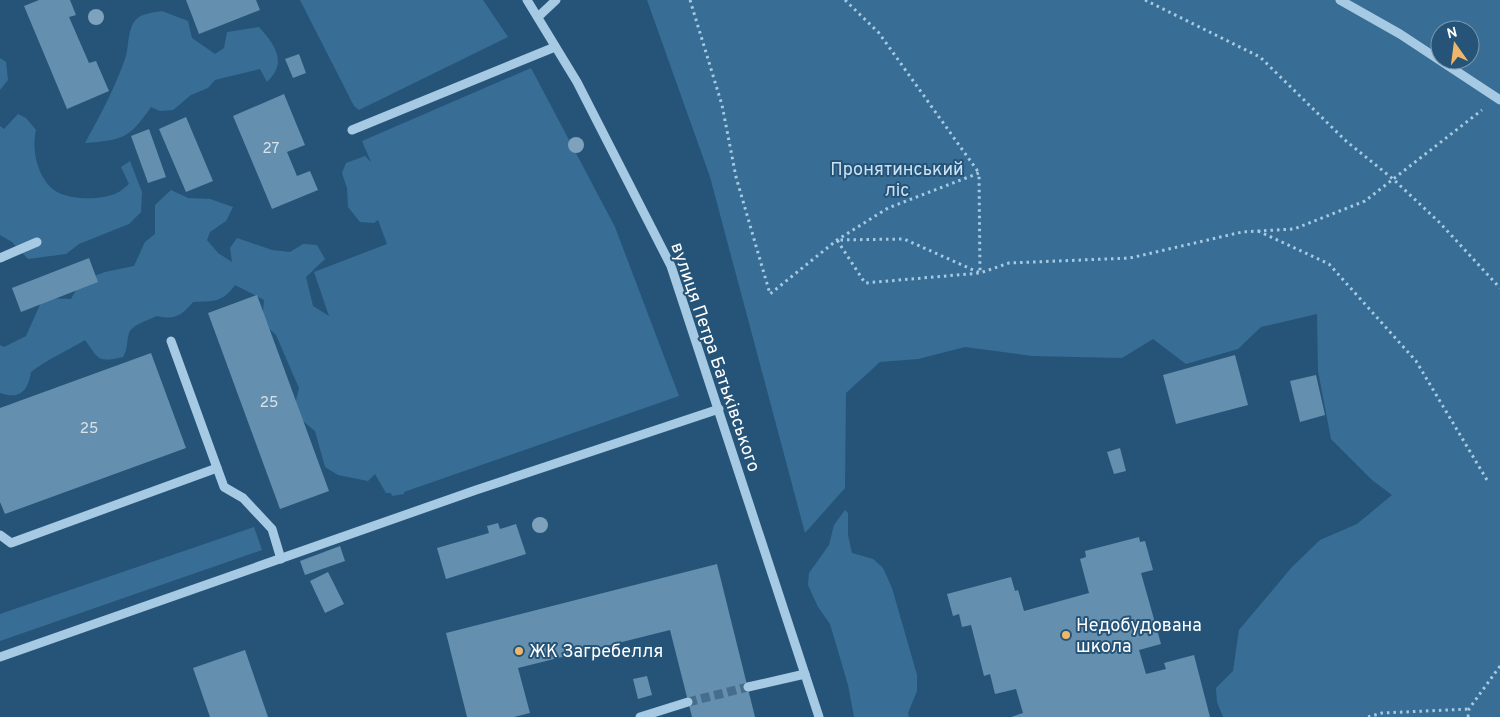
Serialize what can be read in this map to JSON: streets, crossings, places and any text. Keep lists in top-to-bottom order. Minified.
{"streets":{"street":["вулиця Петра Батьківського"]},"parks":["Пронятинський ліс"],"places":["Недобудована школа","ЖК Загребелля"],"house_numbers":["27","25","25"],"north":"top"}
